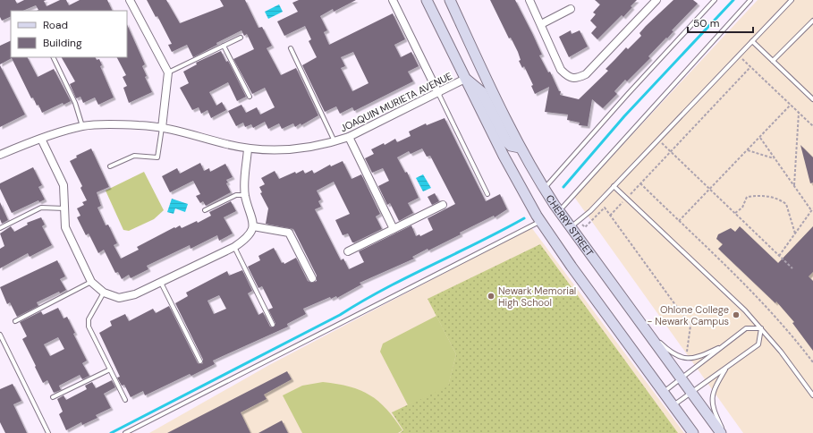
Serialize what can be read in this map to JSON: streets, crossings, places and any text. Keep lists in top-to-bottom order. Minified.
{"streets":{"main road":["CHERRY STREET"],"street":["JOAQUIN MURIETA AVENUE"]},"crossings":[["JOAQUIN MURIETA AVENUE","CHERRY STREET"]],"places":["Newark Memorial High School","Ohlone College - Newark Campus"],"legend":["Road","Building"],"scale_bar":"50 m"}
